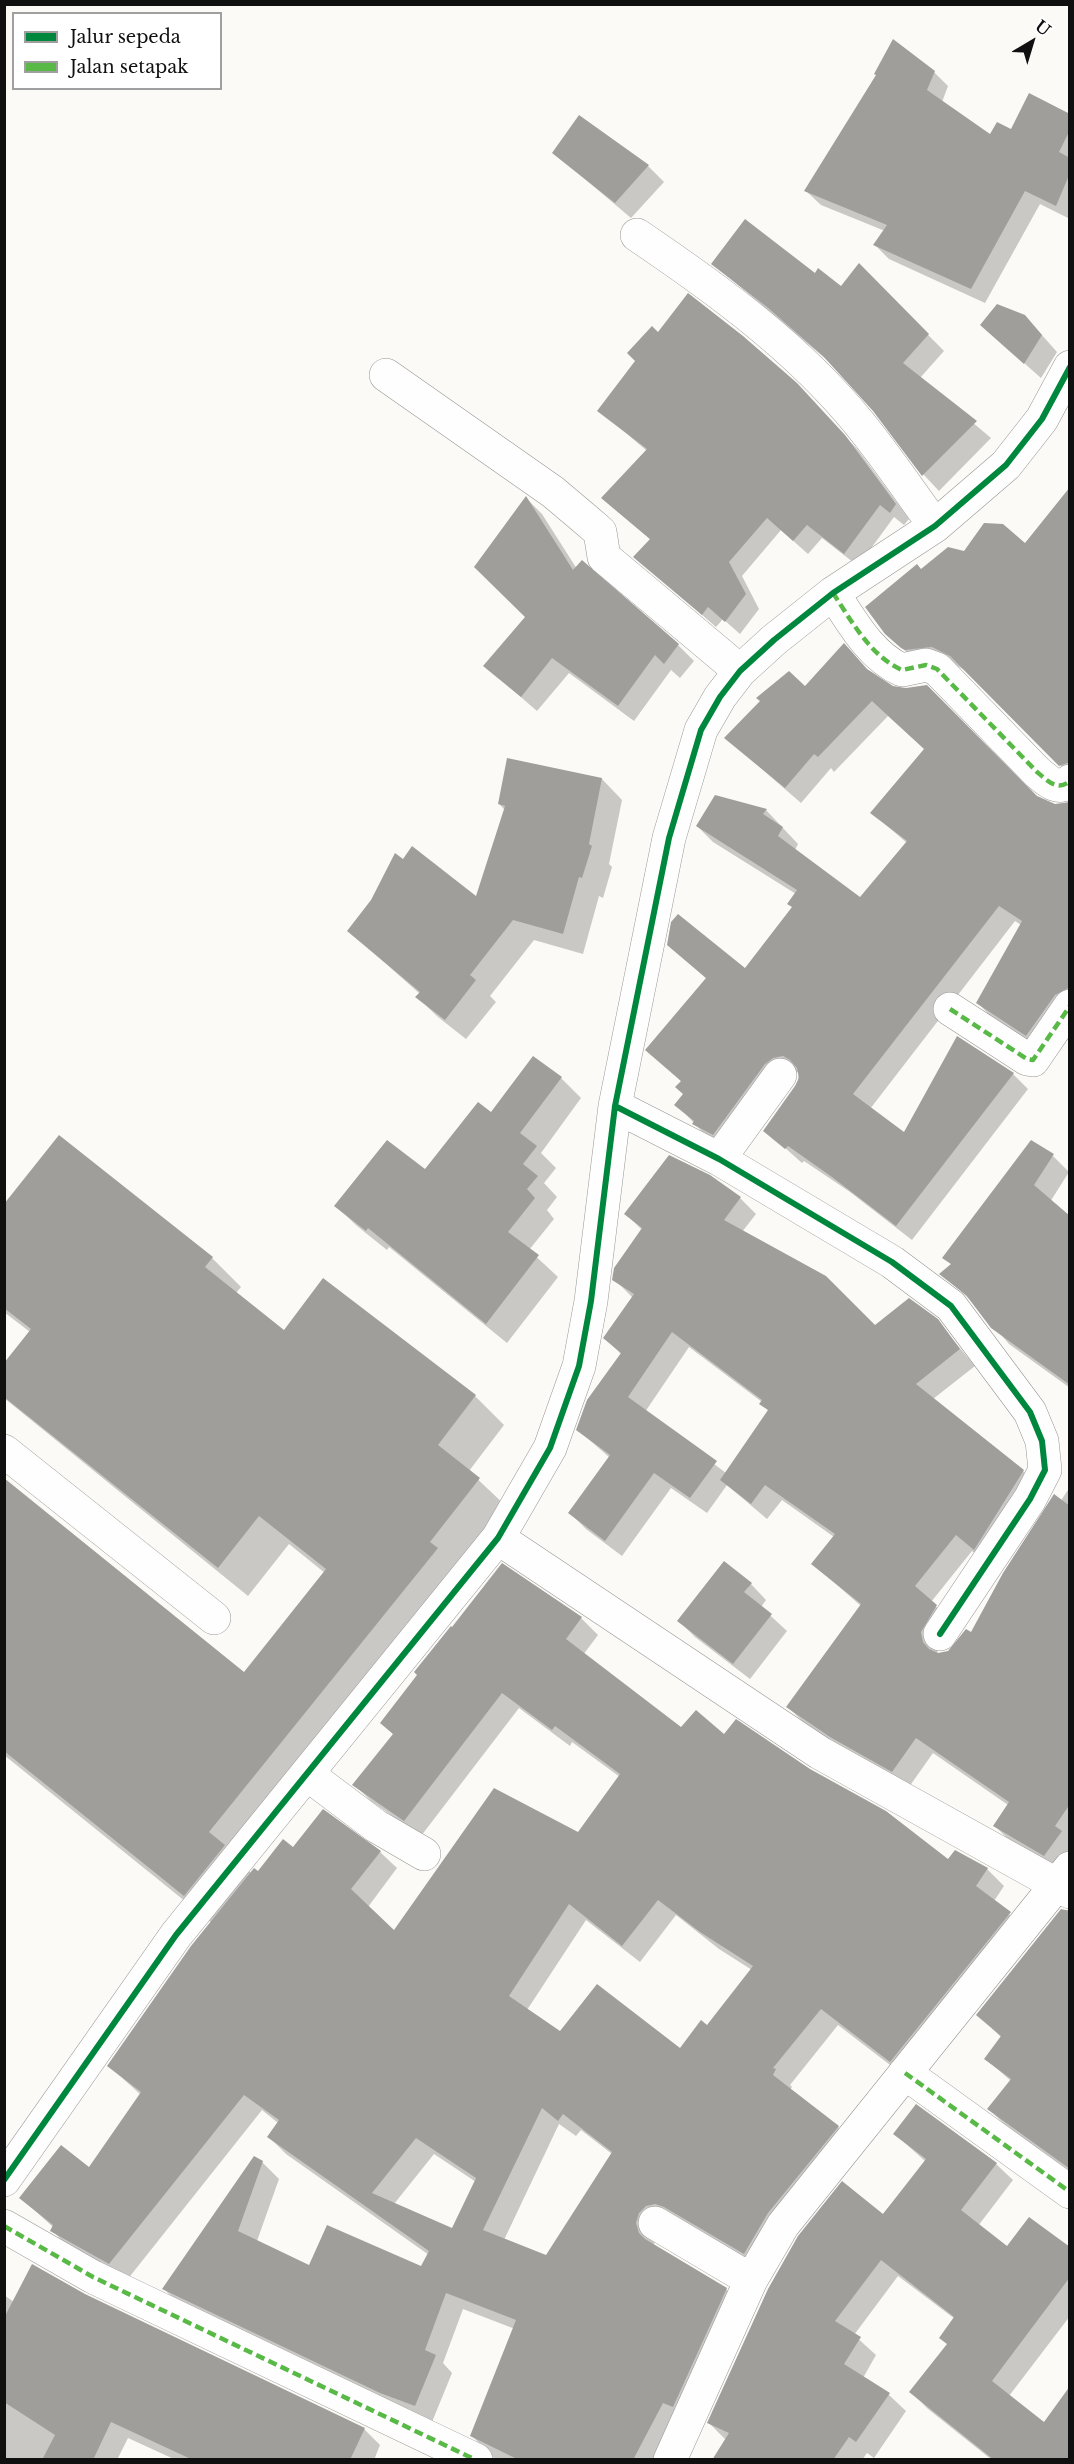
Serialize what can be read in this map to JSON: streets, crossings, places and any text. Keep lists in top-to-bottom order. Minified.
{"legend":["Jalur sepeda","Jalan setapak"],"north":"top right"}
